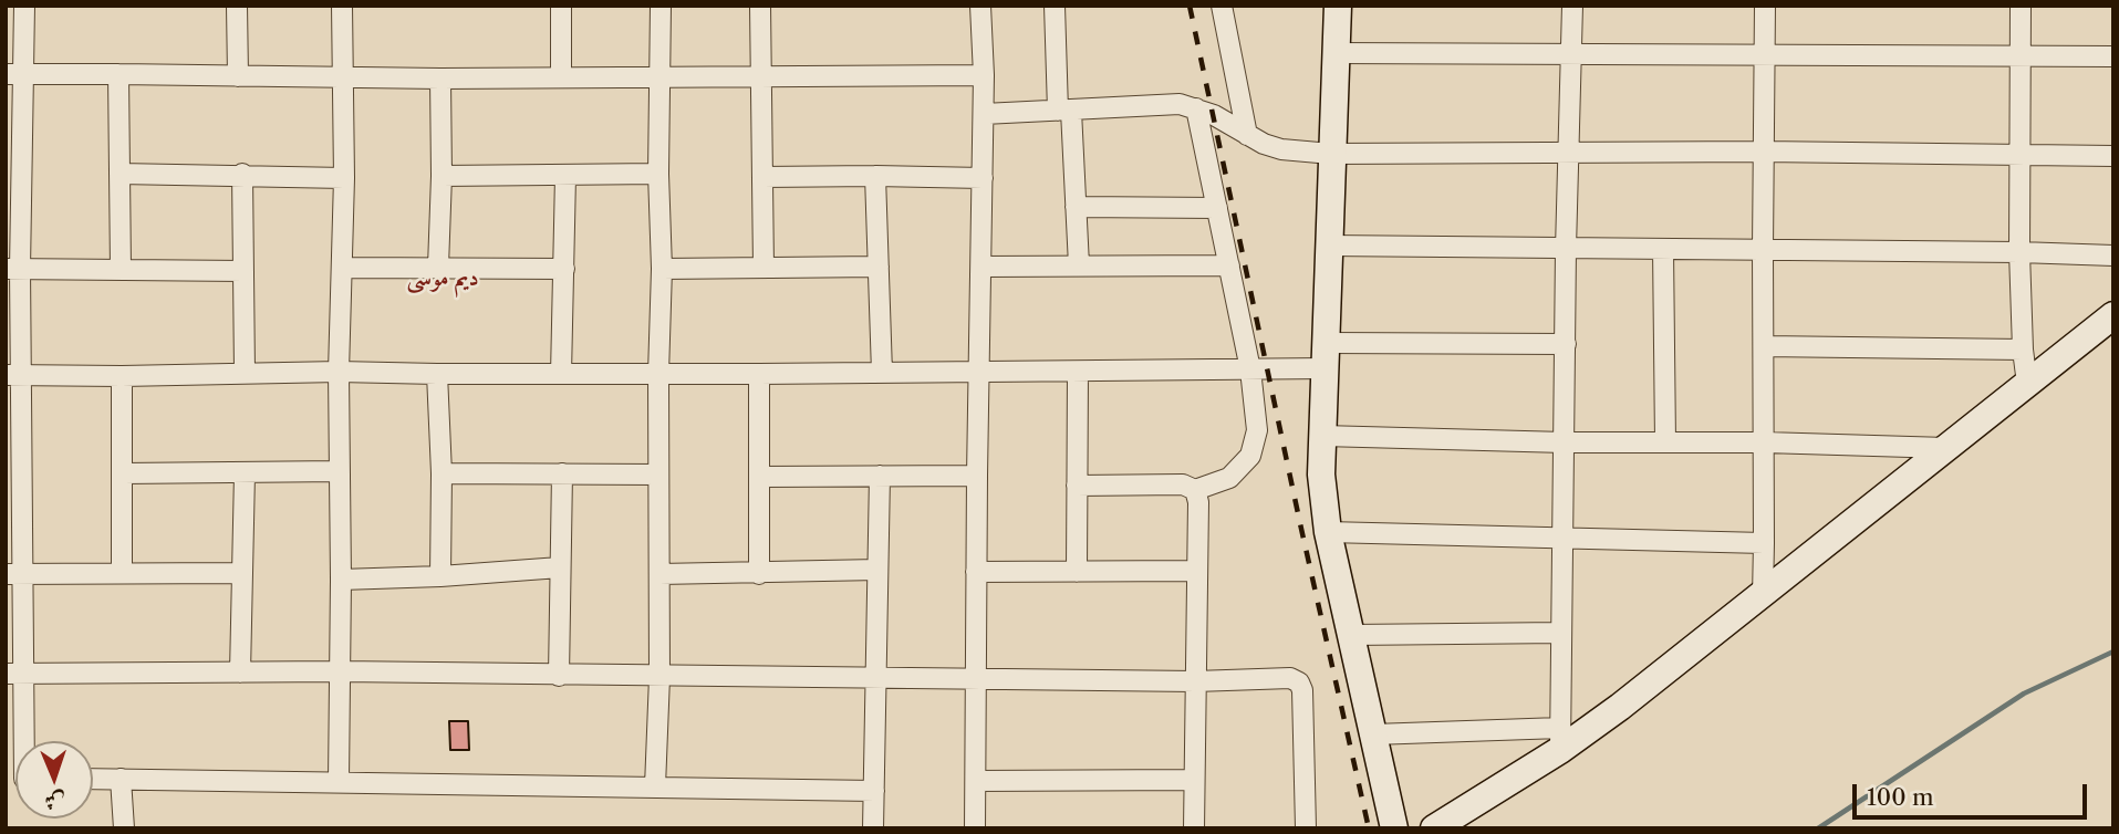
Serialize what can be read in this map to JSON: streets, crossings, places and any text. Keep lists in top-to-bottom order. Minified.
{"districts":["ديم موسى"],"scale_bar":"100 m","north":"bottom"}
